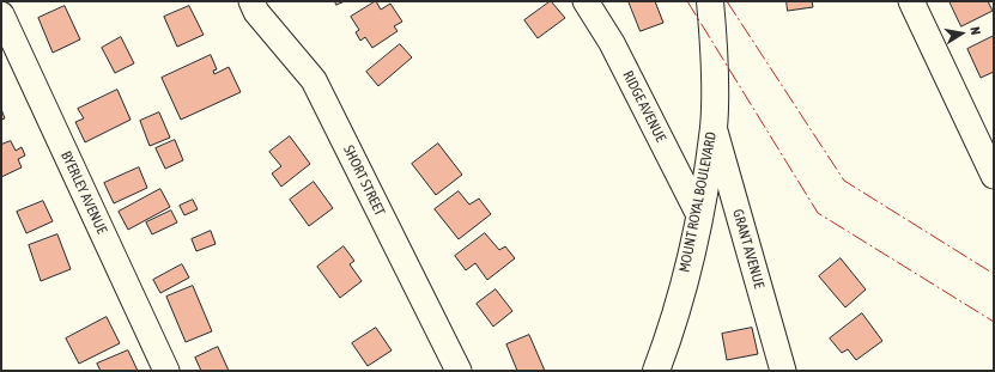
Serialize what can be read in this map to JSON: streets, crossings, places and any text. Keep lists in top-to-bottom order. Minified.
{"streets":{"main road":["MOUNT ROYAL BOULEVARD"],"street":["RIDGE AVENUE","SHORT STREET","BYERLEY AVENUE","GRANT AVENUE"]},"crossings":[["RIDGE AVENUE","MOUNT ROYAL BOULEVARD"],["MOUNT ROYAL BOULEVARD","GRANT AVENUE"]],"north":"right"}
